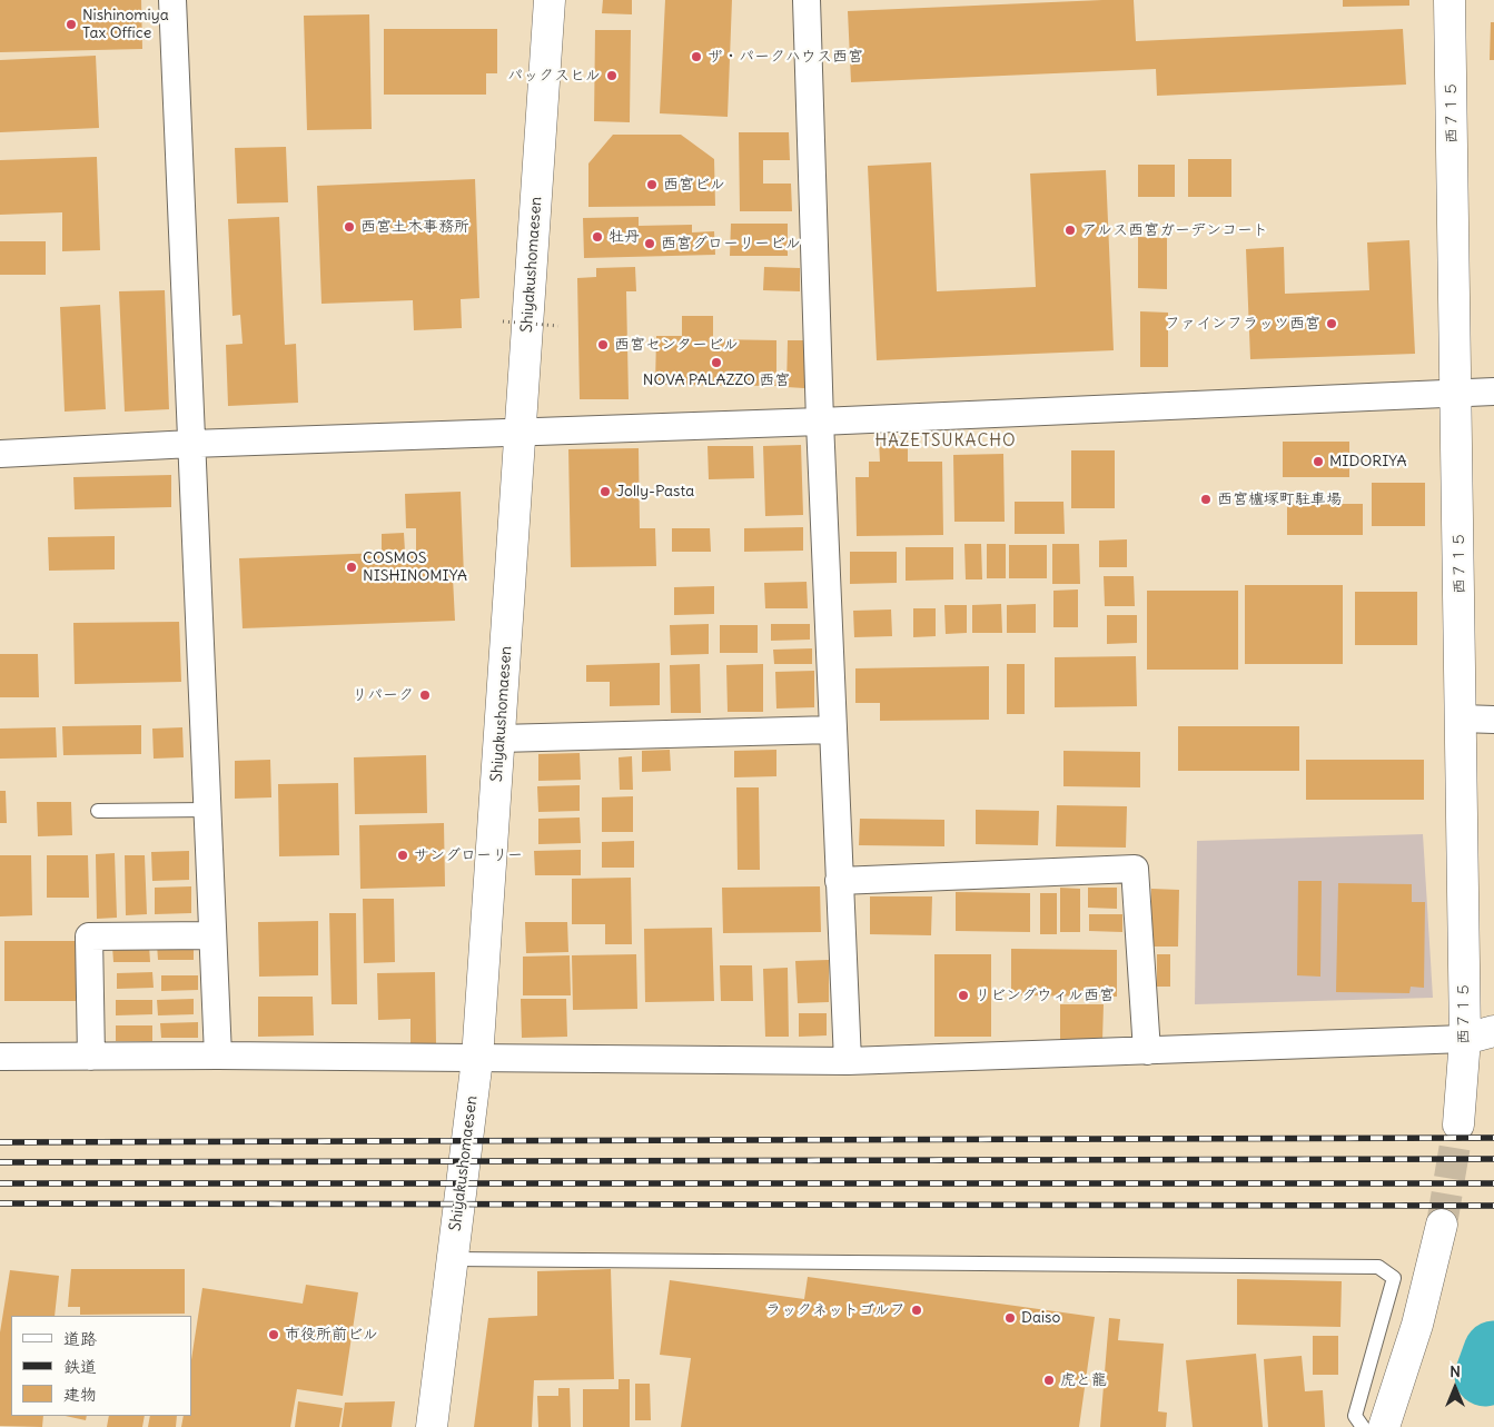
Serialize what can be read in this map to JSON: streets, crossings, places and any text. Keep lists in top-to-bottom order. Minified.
{"streets":{"street":["西７１５","Shiyakushomaesen"]},"districts":["HAZETSUKACHO"],"places":["Nishinomiya Tax Office","ザ・パークハウス西宮","パックスヒル","西宮ビル","西宮土木事務所","アルス西宮ガーデンコート","牡丹","西宮グローリービル","ファインフラッツ西宮","西宮センタービル","NOVA PALAZZO 西宮","MIDORIYA","Jolly-Pasta","西宮櫨塚町駐車場","COSMOS NISHINOMIYA","リパーク","サングローリー","リビングウィル西宮","ラックネットゴルフ","Daiso","市役所前ビル","虎と龍"],"legend":["道路","鉄道","建物"],"north":"top"}
